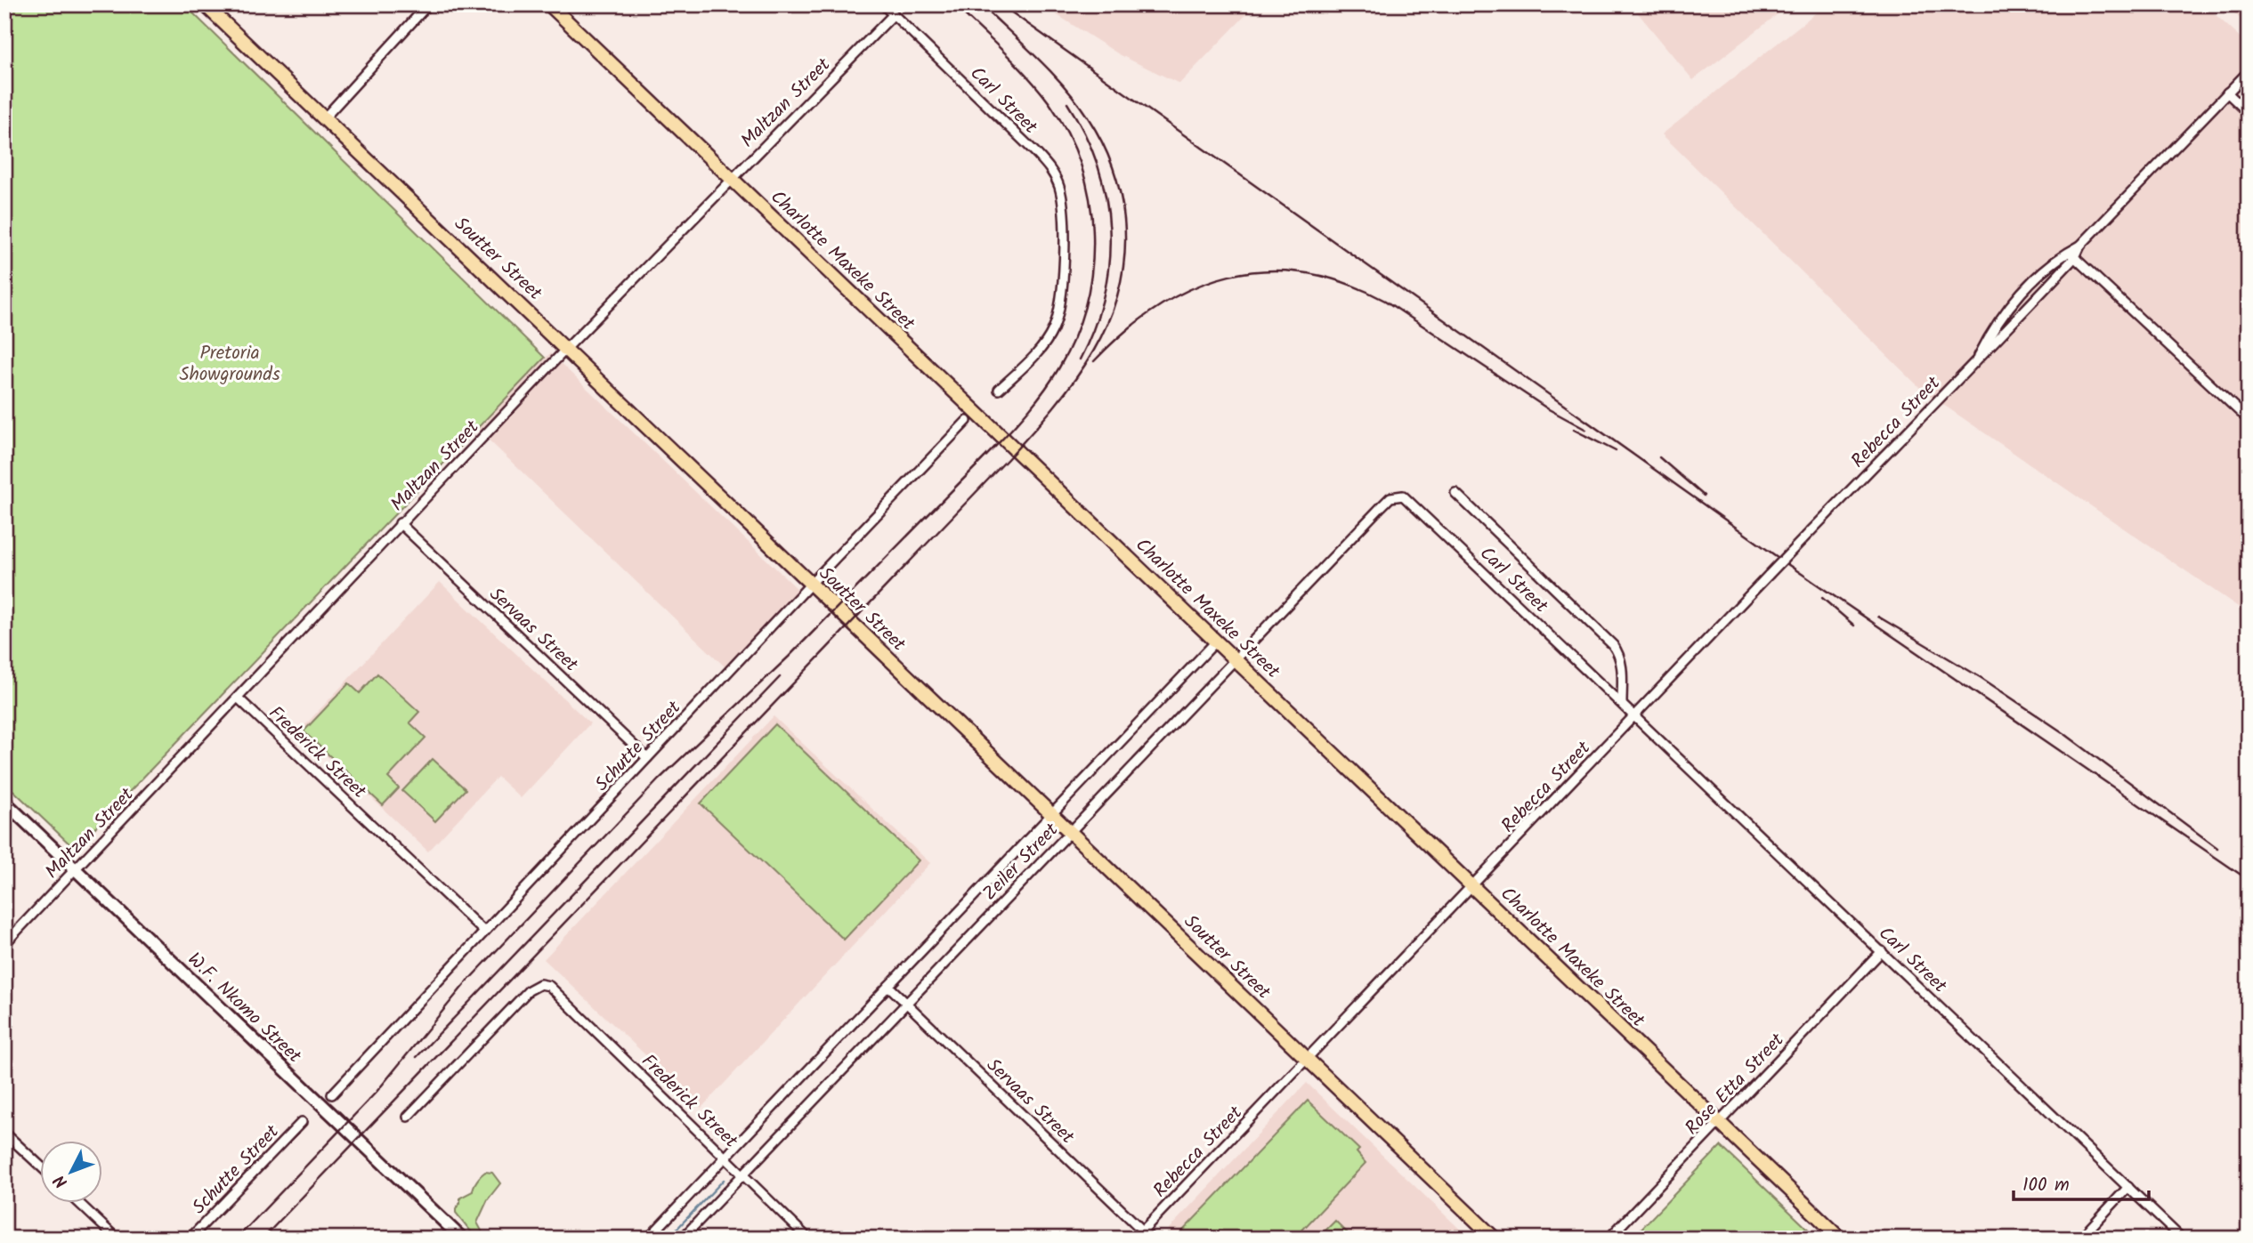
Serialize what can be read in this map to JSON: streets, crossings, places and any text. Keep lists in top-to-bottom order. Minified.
{"streets":{"main road":["Soutter Street","Charlotte Maxeke Street","W.F. Nkomo Street"],"street":["Carl Street","Maltzan Street","Rebecca Street","Servaas Street","Schutte Street","Frederick Street","Zeiler Street","Rose Etta Street"]},"crossings":[["Carl Street","Maltzan Street"],["Carl Street","Rebecca Street"],["Carl Street","Zeiler Street"],["Carl Street","Rose Etta Street"],["Maltzan Street","Soutter Street"],["Maltzan Street","Charlotte Maxeke Street"],["Maltzan Street","Servaas Street"],["Maltzan Street","Frederick Street"],["Maltzan Street","W.F. Nkomo Street"],["Soutter Street","Rebecca Street"],["Soutter Street","Schutte Street"],["Soutter Street","Zeiler Street"],["Charlotte Maxeke Street","Rebecca Street"],["Charlotte Maxeke Street","Zeiler Street"],["Charlotte Maxeke Street","Rose Etta Street"],["Rebecca Street","Servaas Street"],["Servaas Street","Schutte Street"],["Servaas Street","Zeiler Street"],["Schutte Street","Frederick Street"],["Frederick Street","Zeiler Street"]],"parks":["Pretoria Showgrounds"],"scale_bar":"100 m","north":"bottom left"}
